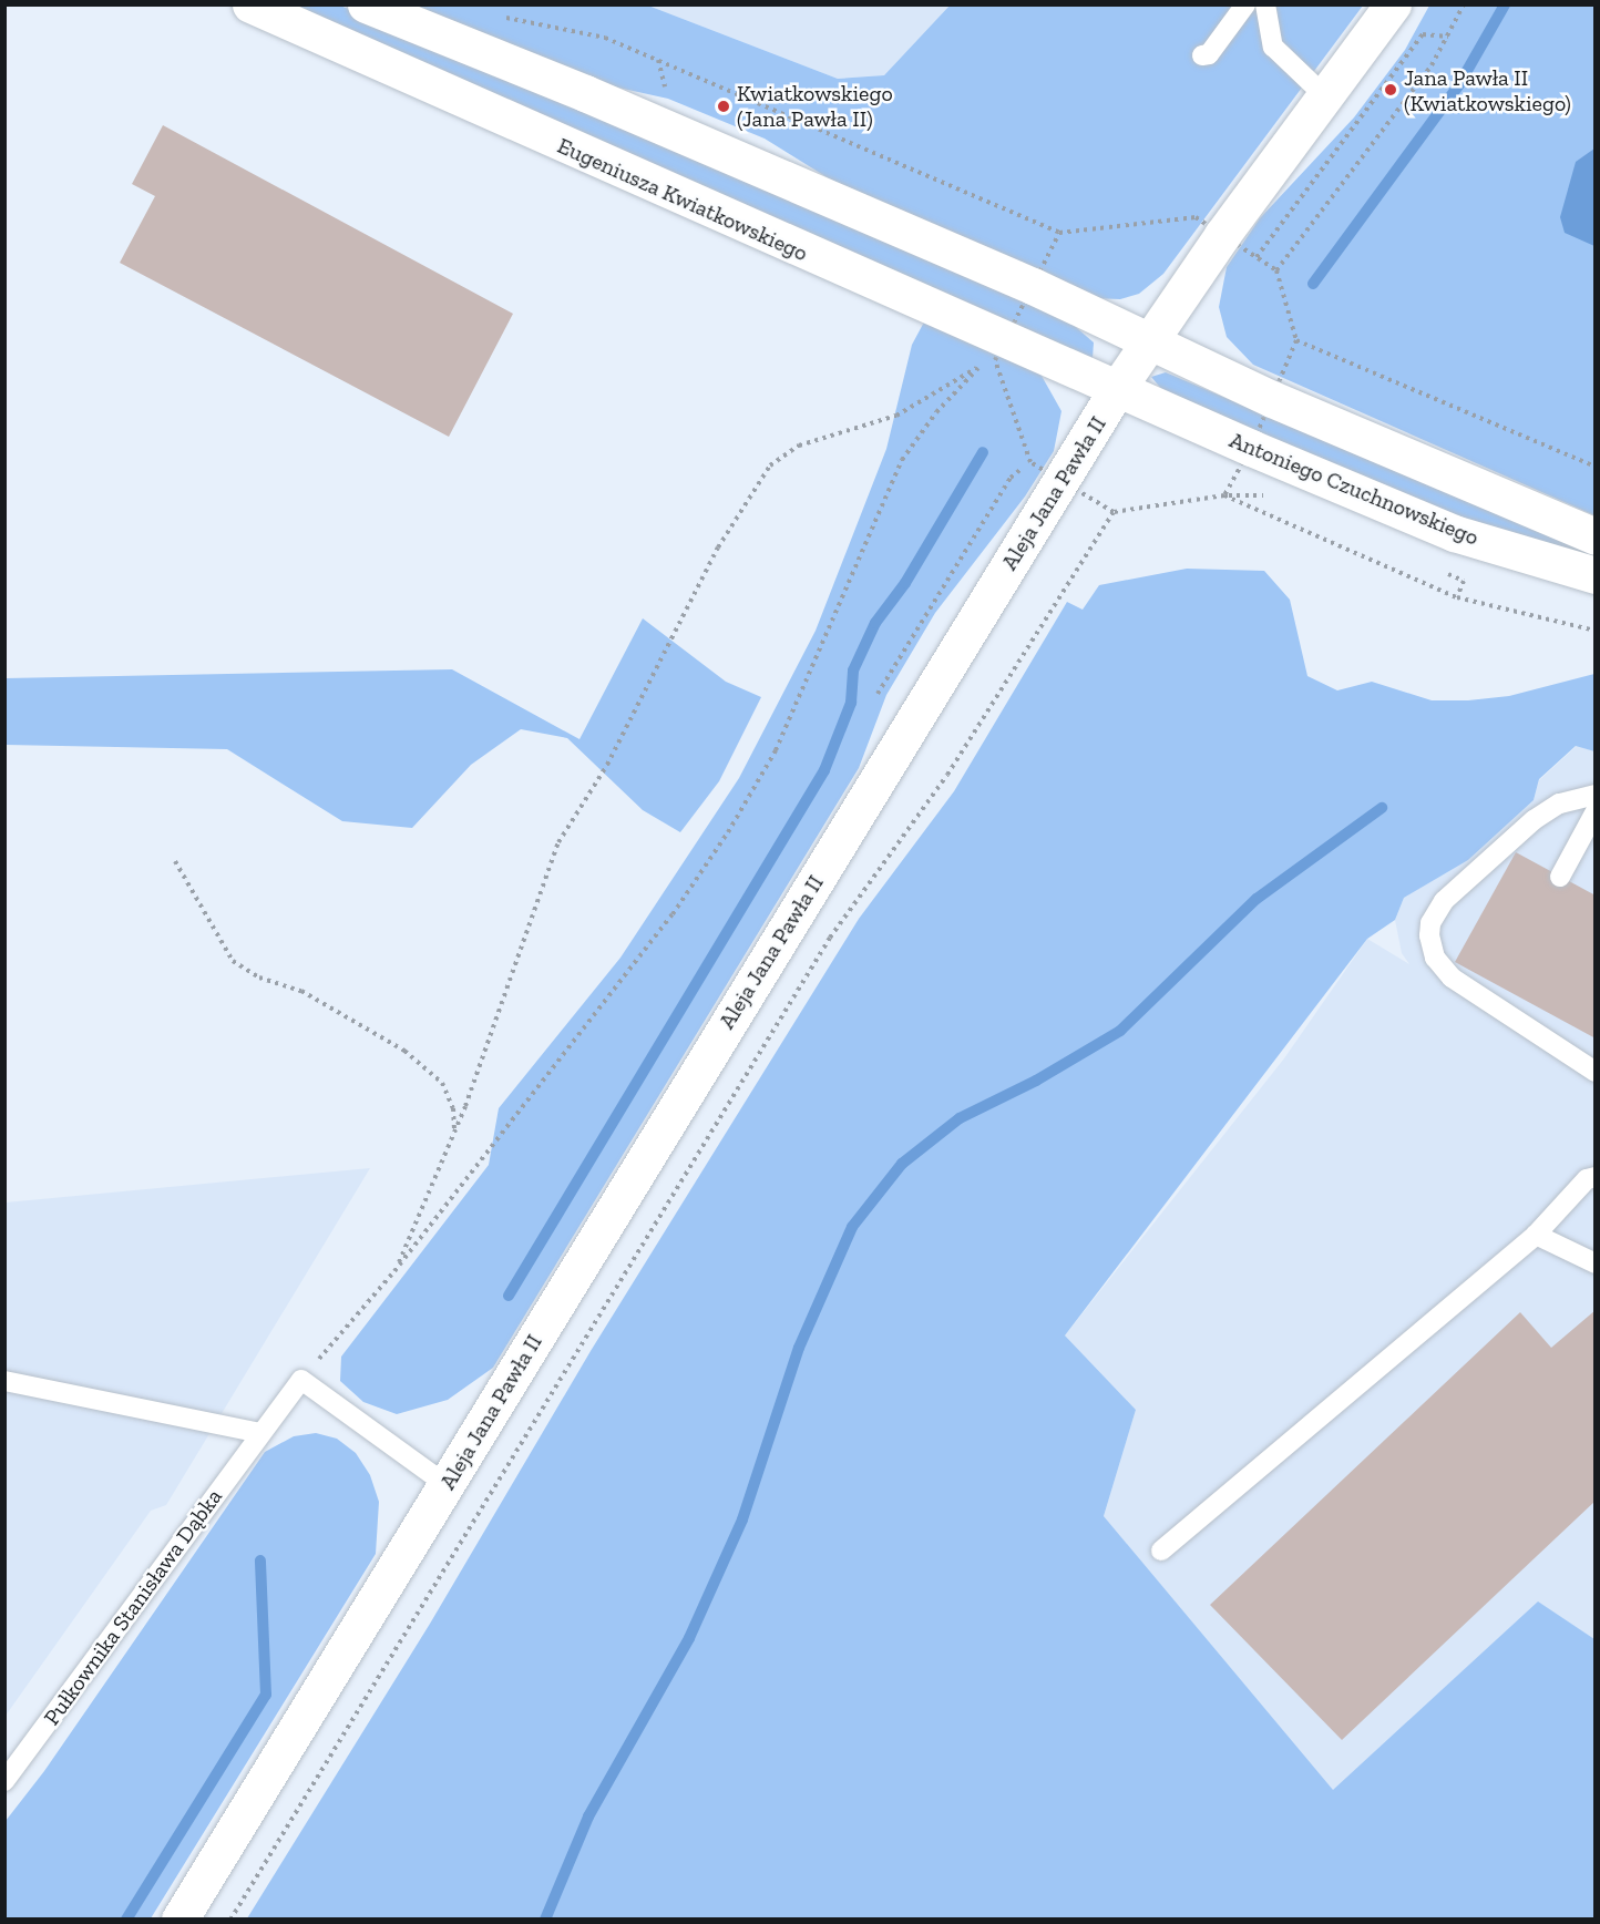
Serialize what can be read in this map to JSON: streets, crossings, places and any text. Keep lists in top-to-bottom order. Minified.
{"streets":{"street":["Eugeniusza Kwiatkowskiego","Antoniego Czuchnowskiego","Aleja Jana Pawła II"],"lane":["Pułkownika Stanisława Dąbka"]},"crossings":[["Eugeniusza Kwiatkowskiego","Antoniego Czuchnowskiego"],["Eugeniusza Kwiatkowskiego","Aleja Jana Pawła II"],["Antoniego Czuchnowskiego","Aleja Jana Pawła II"]],"places":["Jana Pawła II (Kwiatkowskiego)","Kwiatkowskiego (Jana Pawła II)"]}
